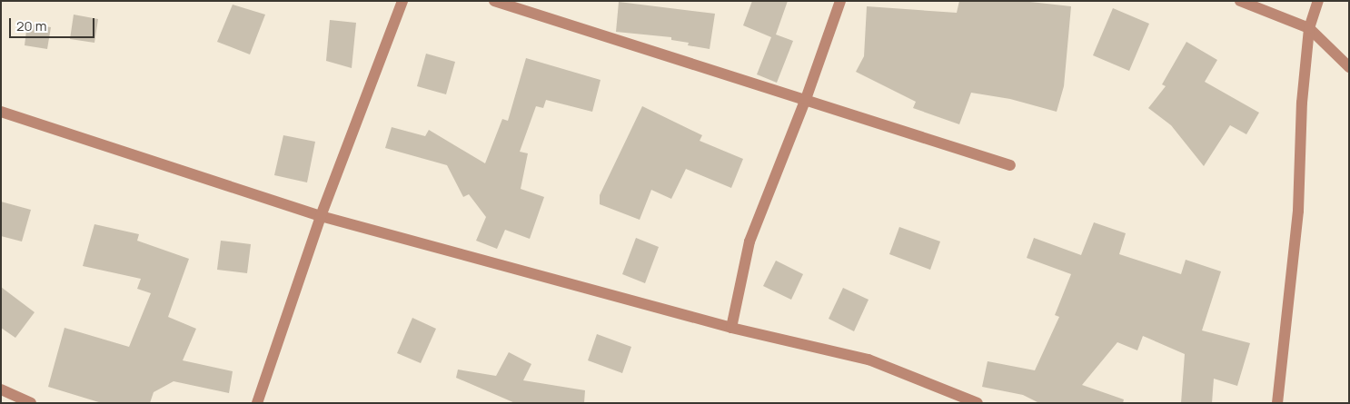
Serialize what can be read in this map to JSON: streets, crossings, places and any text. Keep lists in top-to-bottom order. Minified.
{"scale_bar":"20 m"}
